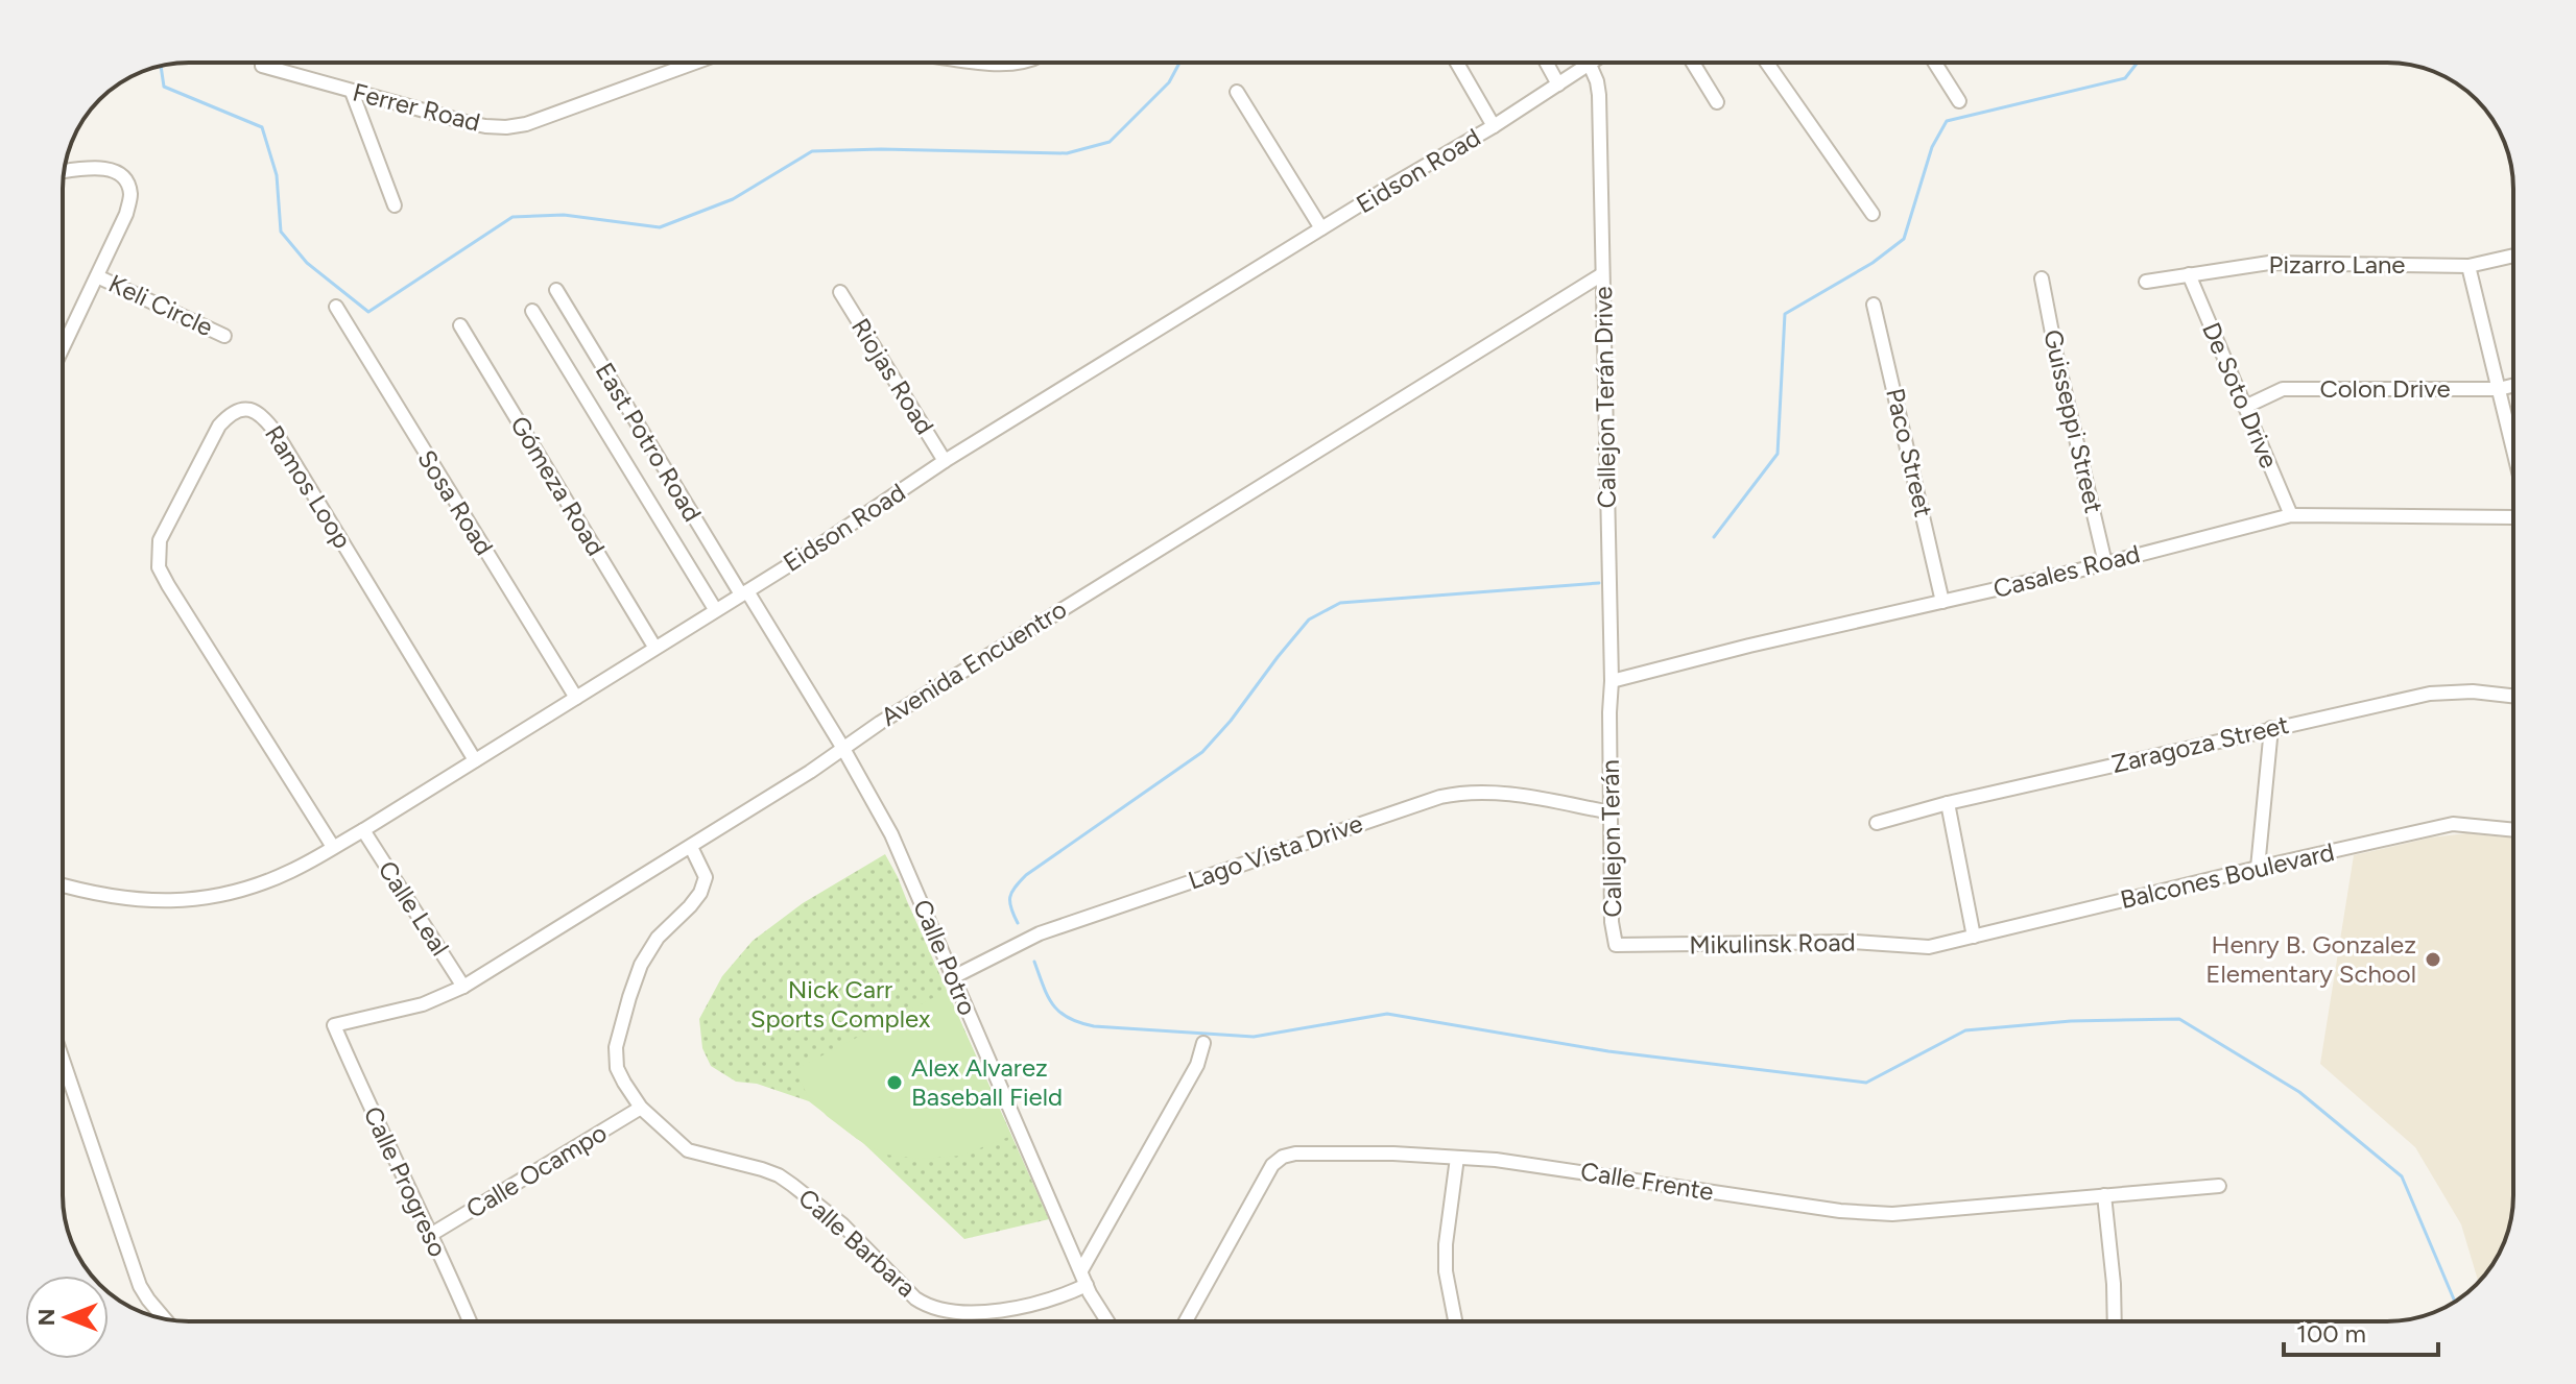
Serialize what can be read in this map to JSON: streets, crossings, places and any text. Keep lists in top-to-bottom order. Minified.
{"streets":{"street":["Ferrer Road","Eidson Road","Pizarro Lane","Keli Circle","Riojas Road","Colon Drive","De Soto Drive","Callejon Terán Drive","Guisseppi Street","East Potro Road","Paco Street","Gómeza Road","Ramos Loop","Sosa Road","Casales Road","Avenida Encuentro","Zaragoza Street","Callejon Terán","Lago Vista Drive","Balcones Boulevard","Calle Leal","Mikulinsk Road","Calle Potro","Calle Ocampo","Calle Progreso","Calle Frente","Calle Barbara"]},"crossings":[["Eidson Road","Riojas Road"],["Eidson Road","Callejon Terán Drive"],["Eidson Road","East Potro Road"],["Eidson Road","Gómeza Road"],["Eidson Road","Ramos Loop"],["Eidson Road","Sosa Road"],["Eidson Road","Calle Leal"],["Eidson Road","Calle Potro"],["Pizarro Lane","De Soto Drive"],["Colon Drive","De Soto Drive"],["De Soto Drive","Casales Road"],["Callejon Terán Drive","Casales Road"],["Callejon Terán Drive","Avenida Encuentro"],["Callejon Terán Drive","Callejon Terán"],["Guisseppi Street","Casales Road"],["East Potro Road","Calle Potro"],["Paco Street","Casales Road"],["Avenida Encuentro","Calle Leal"],["Avenida Encuentro","Calle Potro"],["Avenida Encuentro","Calle Progreso"],["Avenida Encuentro","Calle Barbara"],["Callejon Terán","Lago Vista Drive"],["Callejon Terán","Mikulinsk Road"],["Lago Vista Drive","Calle Potro"],["Balcones Boulevard","Mikulinsk Road"],["Calle Potro","Calle Barbara"],["Calle Ocampo","Calle Progreso"],["Calle Ocampo","Calle Barbara"]],"parks":["Nick Carr Sports Complex"],"places":["Henry B. Gonzalez Elementary School","Alex Alvarez Baseball Field"],"scale_bar":"100 m","north":"left"}
